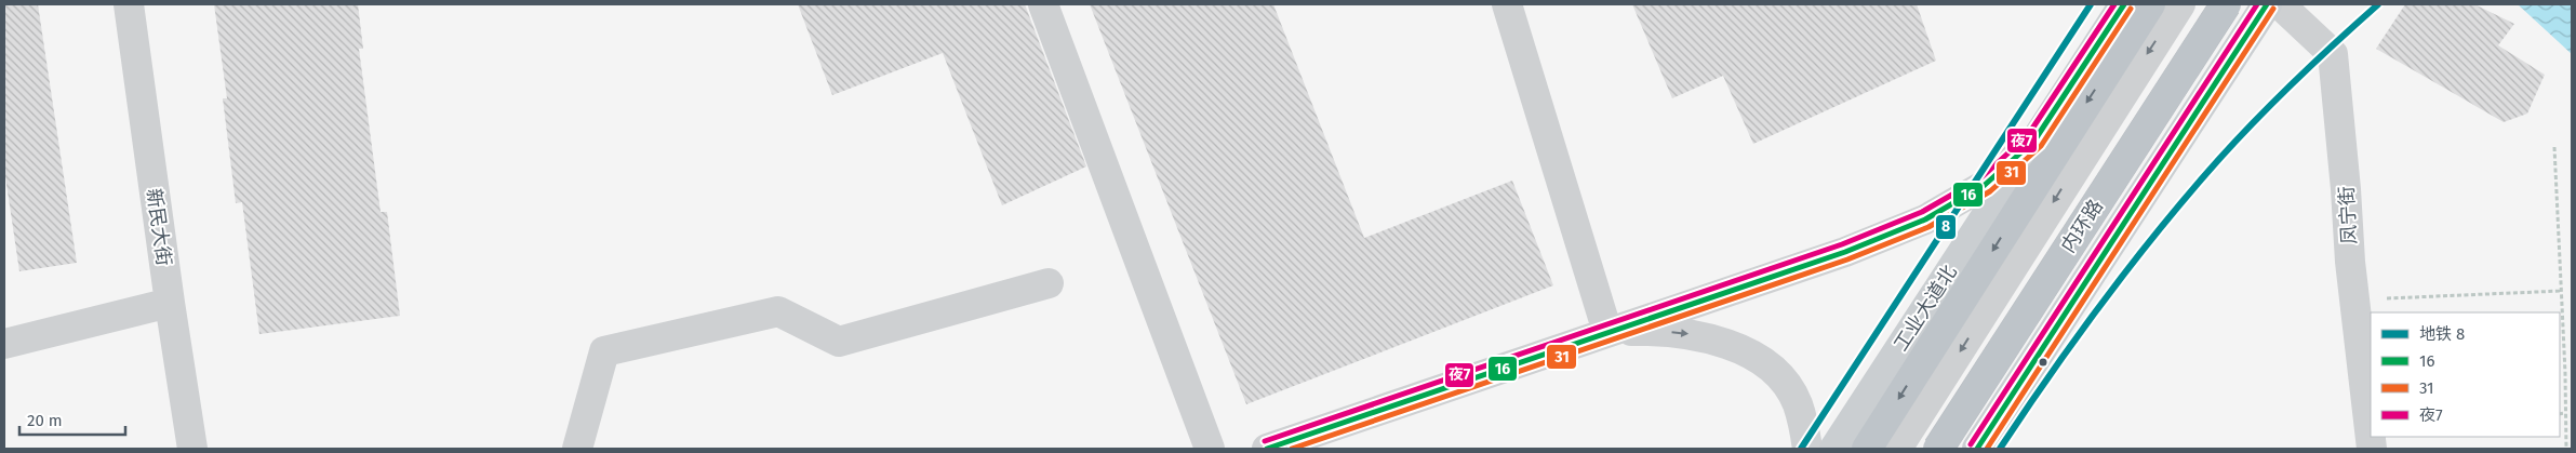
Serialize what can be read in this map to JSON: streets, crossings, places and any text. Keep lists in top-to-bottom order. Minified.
{"streets":{"highway":["内环路"],"main road":["工业大道北"],"street":["凤宁街","新民大街"]},"lines":["metro line 8","transit line 16","transit line 夜7","transit line 31"],"legend":["地铁 8","16","31","夜7"],"scale_bar":"20 m"}
